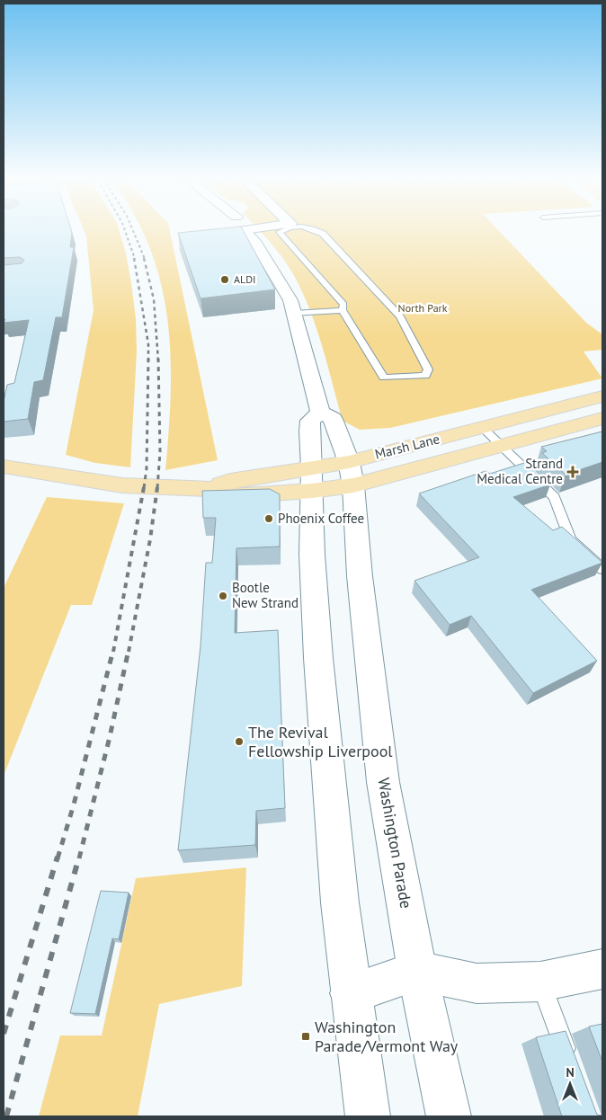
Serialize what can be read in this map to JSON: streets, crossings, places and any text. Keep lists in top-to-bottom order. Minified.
{"streets":{"main road":["Marsh Lane"],"street":["Washington Parade"]},"crossings":[["Marsh Lane","Washington Parade"]],"parks":["North Park"],"places":{"other":["ALDI","Phoenix Coffee","Bootle New Strand","The Revival Fellowship Liverpool"],"health":["Strand Medical Centre"],"transit":["Washington Parade/Vermont Way"]},"north":"top"}
